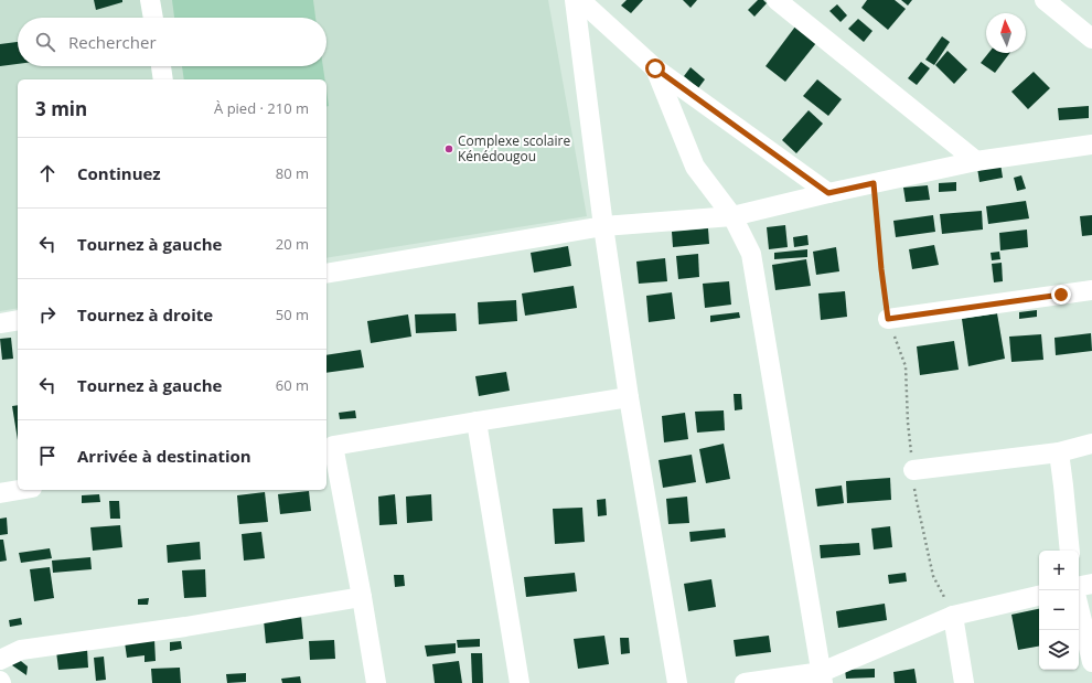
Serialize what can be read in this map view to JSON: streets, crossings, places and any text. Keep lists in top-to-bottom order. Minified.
{"places":["Complexe scolaire Kénédougou"],"north":"top","page":{"search":"Rechercher","heading":["3 min","À pied · 210 m"],"list":[["Continuez","80 m"],["Tournez à gauche","20 m"],["Tournez à droite","50 m"],["Tournez à gauche","60 m"],"Arrivée à destination"],"map_buttons":["+","−"]}}
